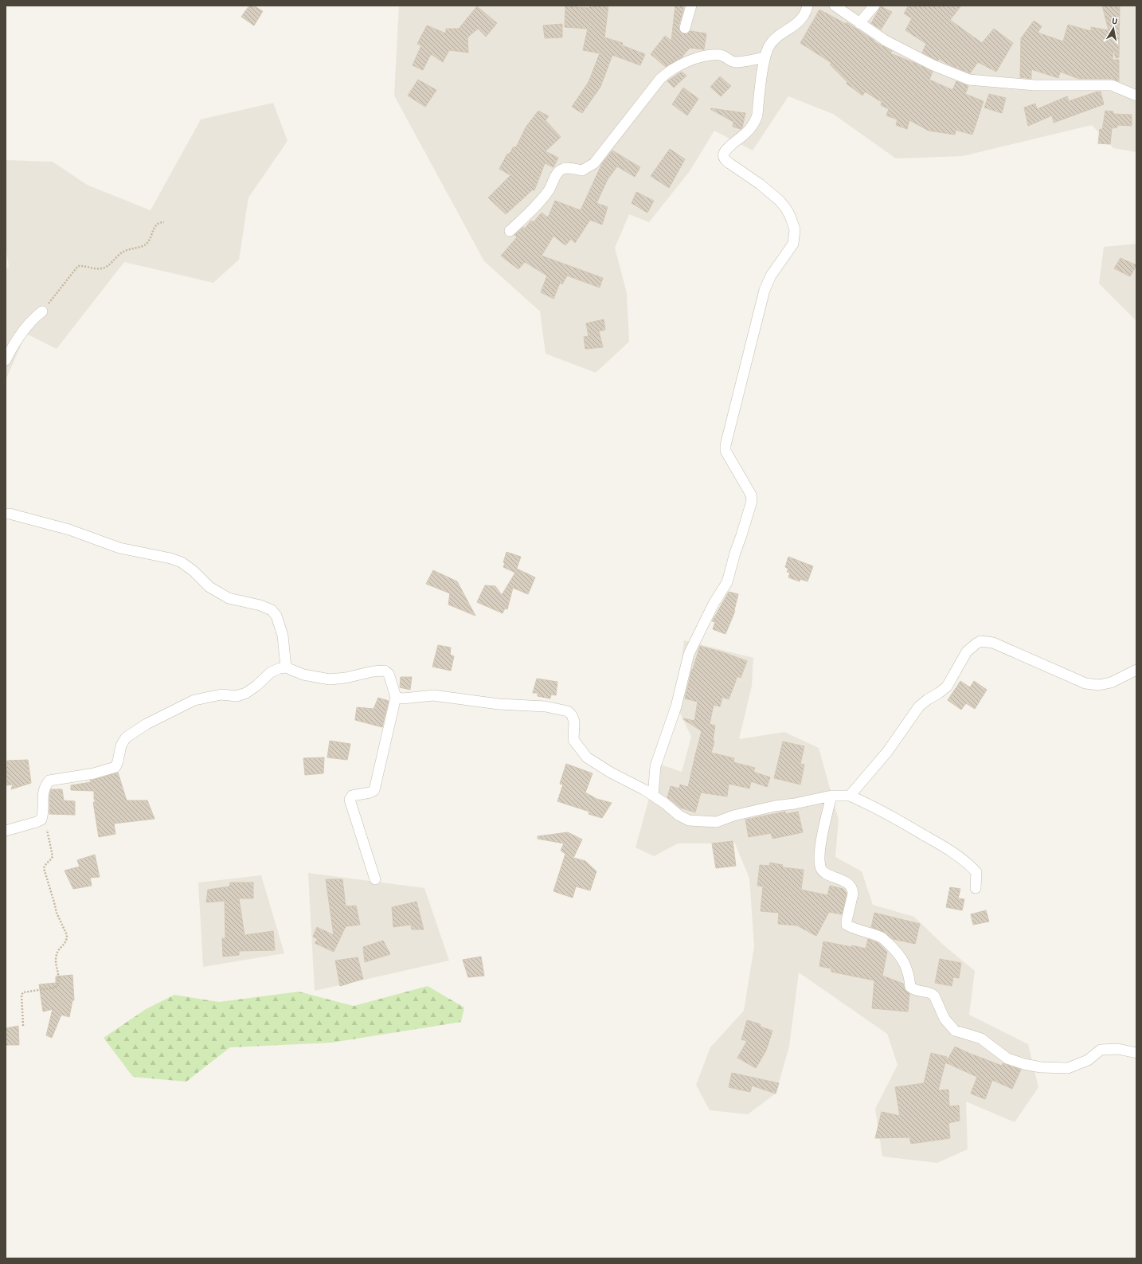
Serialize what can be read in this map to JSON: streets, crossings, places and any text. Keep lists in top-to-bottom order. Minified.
{"north":"top"}
